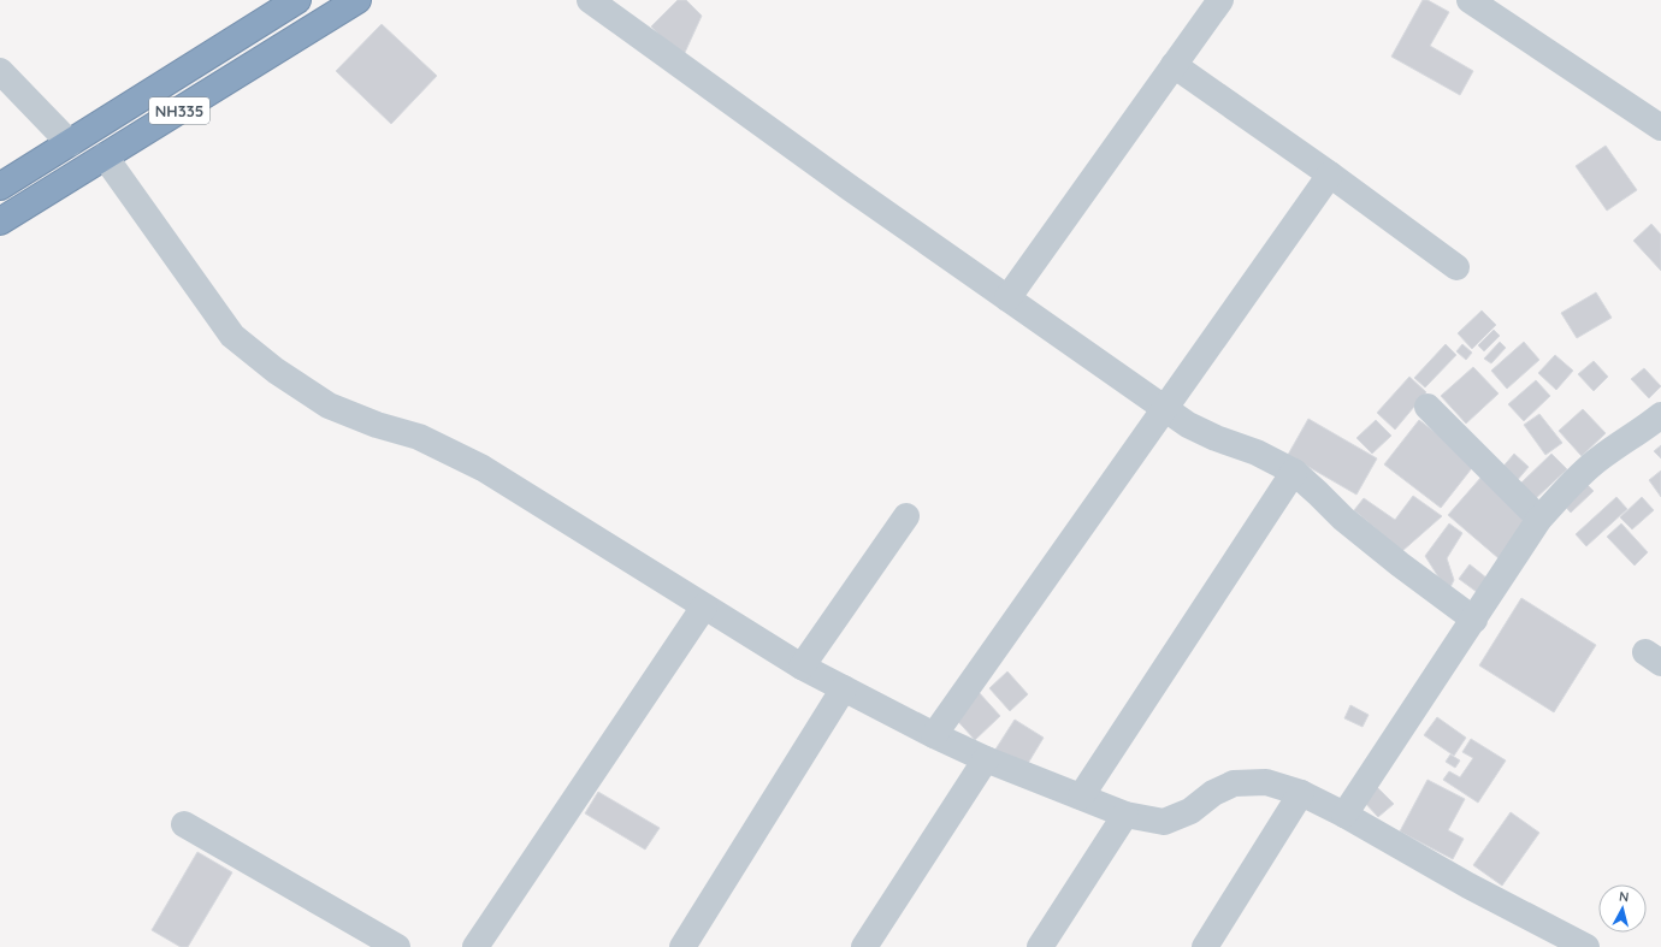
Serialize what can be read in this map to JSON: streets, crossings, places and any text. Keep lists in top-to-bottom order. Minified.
{"streets":{"highway":["NH335"]},"north":"top"}
